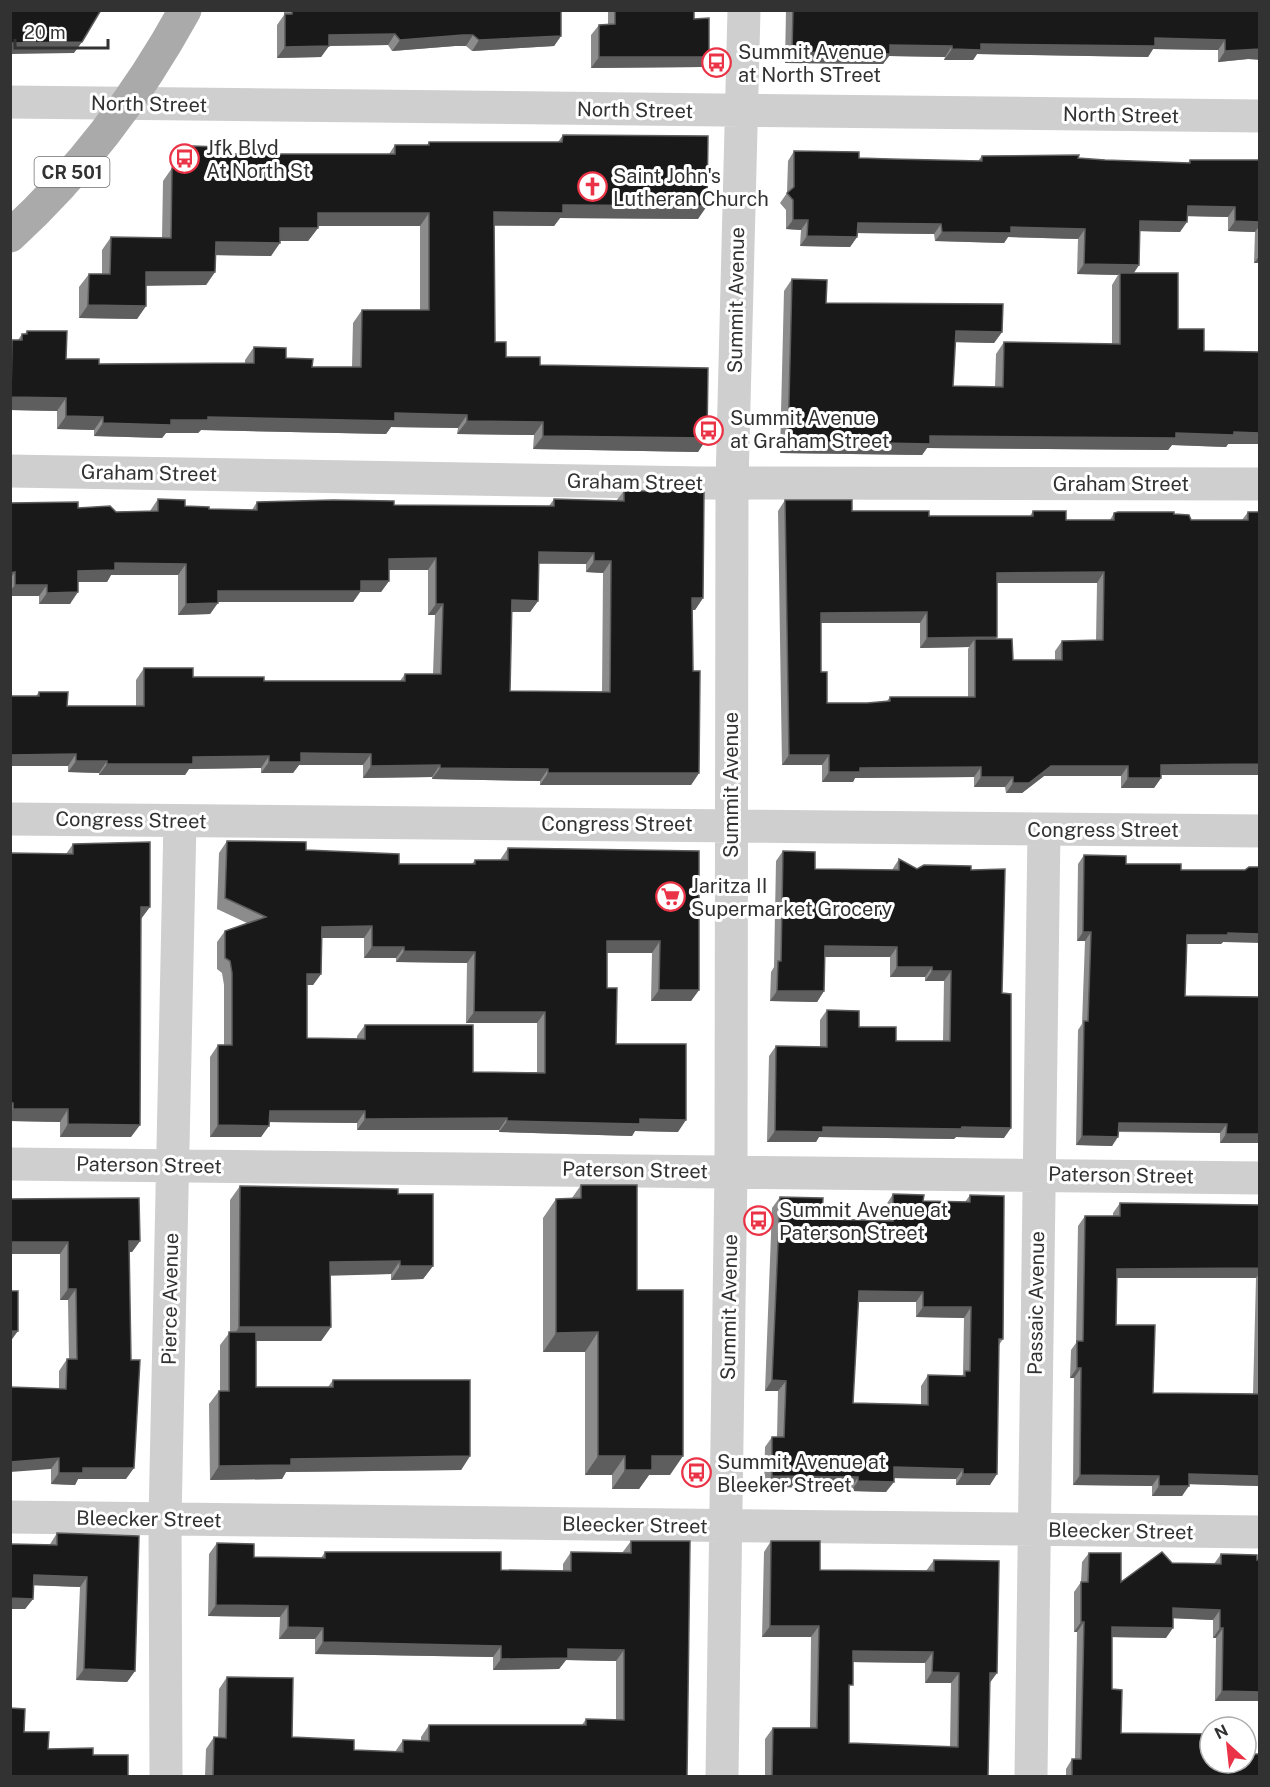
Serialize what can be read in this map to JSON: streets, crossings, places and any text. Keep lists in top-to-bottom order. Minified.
{"streets":{"main road":["CR 501"],"street":["North Street","Summit Avenue","Graham Street","Congress Street","Paterson Street","Pierce Avenue","Passaic Avenue","Bleecker Street"]},"crossings":[["North Street","CR 501"],["North Street","Summit Avenue"],["Summit Avenue","Graham Street"],["Summit Avenue","Congress Street"],["Summit Avenue","Paterson Street"],["Summit Avenue","Bleecker Street"],["Congress Street","Pierce Avenue"],["Congress Street","Passaic Avenue"],["Paterson Street","Pierce Avenue"],["Paterson Street","Passaic Avenue"],["Pierce Avenue","Bleecker Street"],["Passaic Avenue","Bleecker Street"]],"places":{"bus stop":["Summit Avenue at North STreet","Jfk Blvd At North St","Summit Avenue at Graham Street","Summit Avenue at Paterson Street","Summit Avenue at Bleeker Street"],"church":["Saint John's Lutheran Church"],"supermarket":["Jaritza II Supermarket Grocery"]},"scale_bar":"20 m","north":"top left"}
